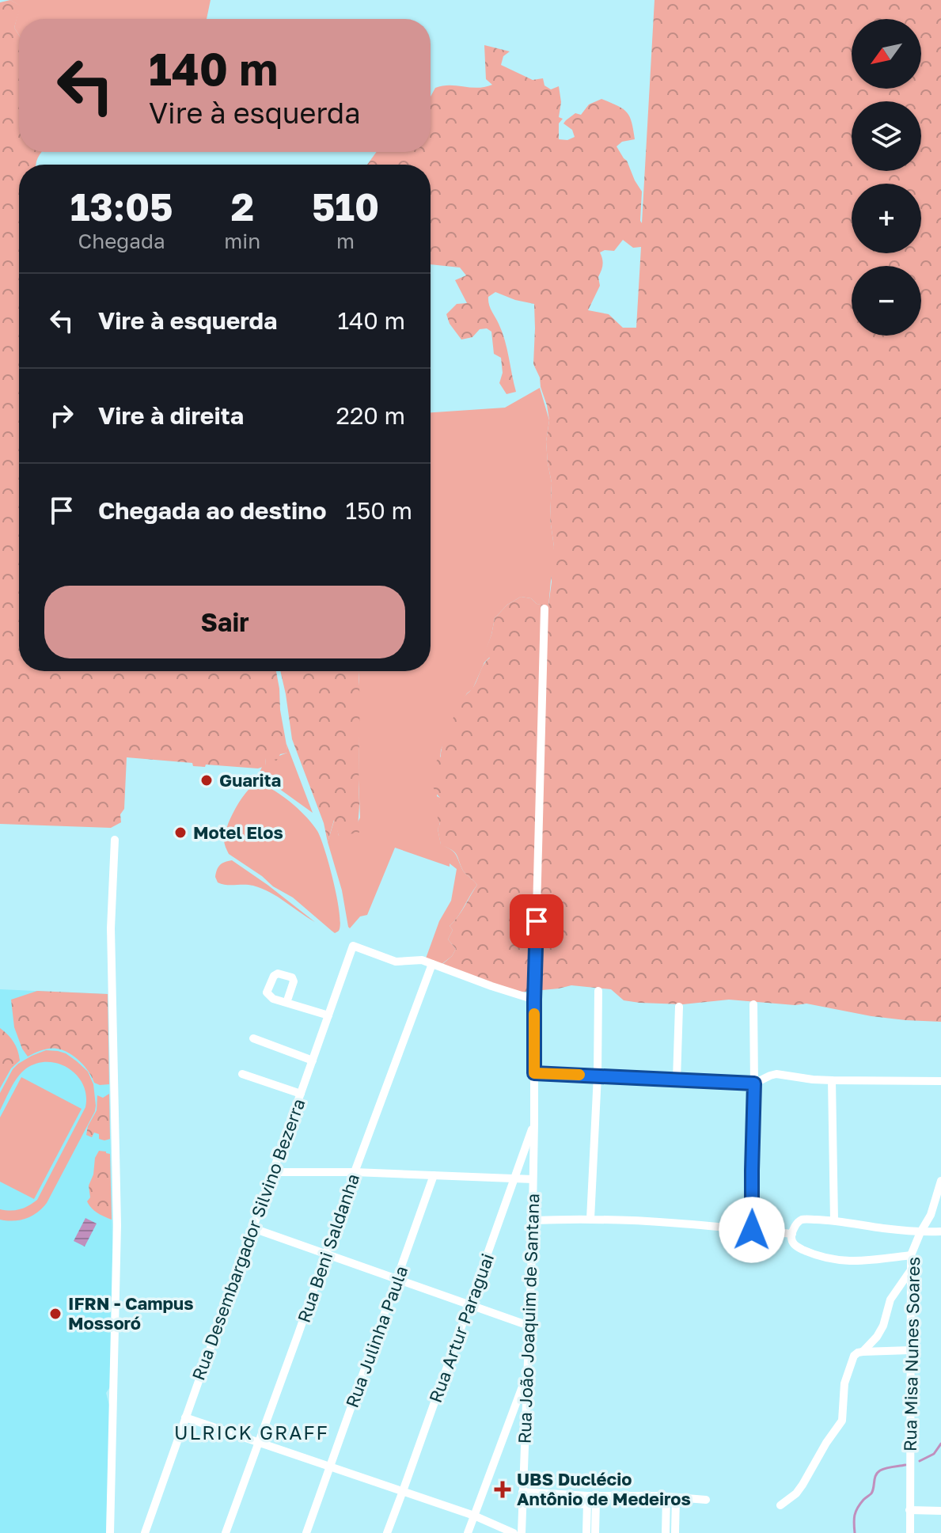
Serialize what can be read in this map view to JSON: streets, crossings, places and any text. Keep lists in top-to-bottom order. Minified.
{"streets":{"street":["Rua Desembargador Silvino Bezerra","Rua Beni Saldanha","Rua João Joaquim de Santana","Rua Artur Paraguai","Rua Julinha Paula","Rua Misa Nunes Soares"]},"crossings":[["Rua Desembargador Silvino Bezerra","Rua Beni Saldanha"],["Rua João Joaquim de Santana","Rua Artur Paraguai"]],"districts":["ULRICK GRAFF"],"places":{"other":["Guarita","Motel Elos","IFRN - Campus Mossoró"],"health":["UBS Duclécio Antônio de Medeiros"]},"north":"bottom left","page":{"map_buttons":["+","−"],"turn":["140 m","Vire à esquerda"],"eta":["13:05","Chegada","2","min","510","m"],"list":[{"name":"Vire à esquerda","value":"140 m"},{"name":"Vire à direita","value":"220 m"},{"name":"Chegada ao destino","value":"150 m"}],"buttons":"Sair"}}
